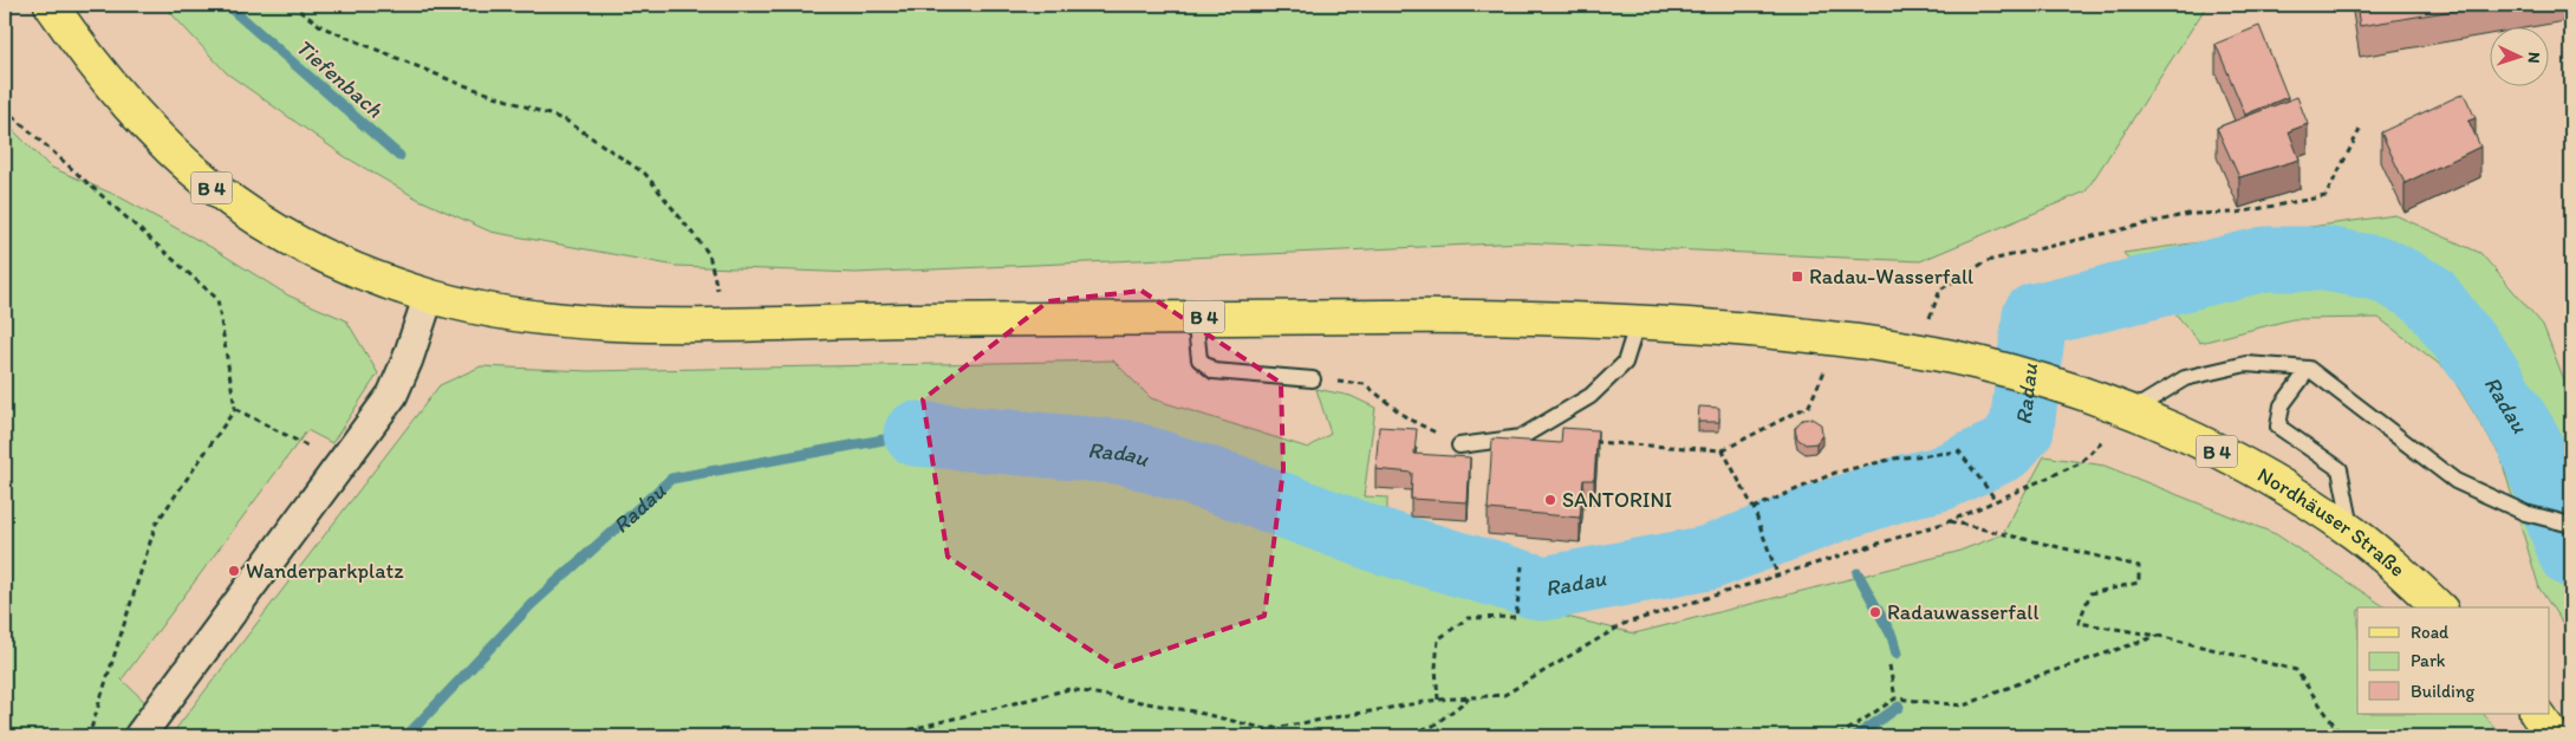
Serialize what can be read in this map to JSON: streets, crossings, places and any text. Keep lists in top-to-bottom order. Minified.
{"streets":{"main road":["B 4","Nordhäuser Straße"]},"crossings":[["B 4","Nordhäuser Straße"]],"water":["Tiefenbach","Radau"],"places":{"transit":["Radau-Wasserfall"],"other":["SANTORINI","Wanderparkplatz","Radauwasserfall"]},"legend":["Road","Park","Building"],"north":"right"}
